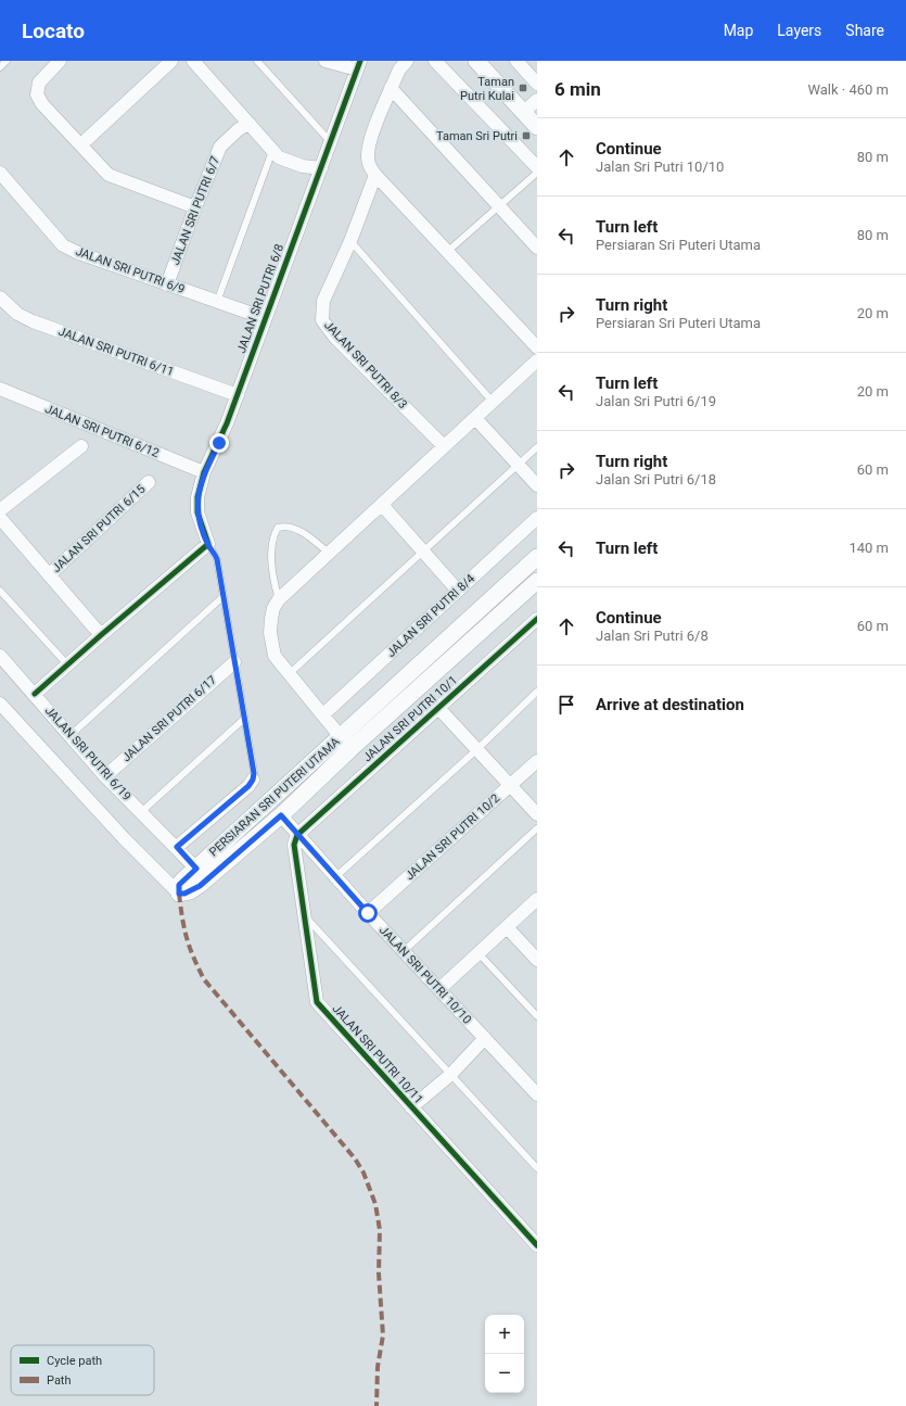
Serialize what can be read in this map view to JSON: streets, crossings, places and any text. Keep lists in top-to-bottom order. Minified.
{"streets":{"street":["JALAN SRI PUTRI 6/7","JALAN SRI PUTRI 6/9","JALAN SRI PUTRI 6/8","JALAN SRI PUTRI 6/11","JALAN SRI PUTRI 8/3","JALAN SRI PUTRI 6/12","JALAN SRI PUTRI 6/15","JALAN SRI PUTRI 8/4","JALAN SRI PUTRI 6/17","JALAN SRI PUTRI 10/1","JALAN SRI PUTRI 6/19","PERSIARAN SRI PUTERI UTAMA","JALAN SRI PUTRI 10/2","JALAN SRI PUTRI 10/10","JALAN SRI PUTRI 10/11"]},"crossings":[["JALAN SRI PUTRI 6/7","JALAN SRI PUTRI 6/9"],["JALAN SRI PUTRI 6/9","JALAN SRI PUTRI 6/8"],["JALAN SRI PUTRI 6/8","JALAN SRI PUTRI 6/11"],["JALAN SRI PUTRI 6/8","JALAN SRI PUTRI 6/12"],["JALAN SRI PUTRI 6/17","JALAN SRI PUTRI 6/19"],["JALAN SRI PUTRI 10/1","JALAN SRI PUTRI 10/10"],["JALAN SRI PUTRI 10/1","JALAN SRI PUTRI 10/11"],["JALAN SRI PUTRI 6/19","PERSIARAN SRI PUTERI UTAMA"],["PERSIARAN SRI PUTERI UTAMA","JALAN SRI PUTRI 10/10"],["JALAN SRI PUTRI 10/2","JALAN SRI PUTRI 10/10"],["JALAN SRI PUTRI 10/10","JALAN SRI PUTRI 10/11"]],"places":{"transit":["Taman Putri Kulai","Taman Sri Putri"]},"legend":["Cycle path","Path"],"page":{"header":"Locato","nav":["Map","Layers","Share"],"heading":["6 min","Walk · 460 m"],"list":[["Continue","Jalan Sri Putri 10/10","80 m"],["Turn left","Persiaran Sri Puteri Utama","80 m"],["Turn right","Persiaran Sri Puteri Utama","20 m"],["Turn left","Jalan Sri Putri 6/19","20 m"],["Turn right","Jalan Sri Putri 6/18","60 m"],["Turn left","140 m"],["Continue","Jalan Sri Putri 6/8","60 m"],"Arrive at destination"],"map_buttons":["+","−"]}}
